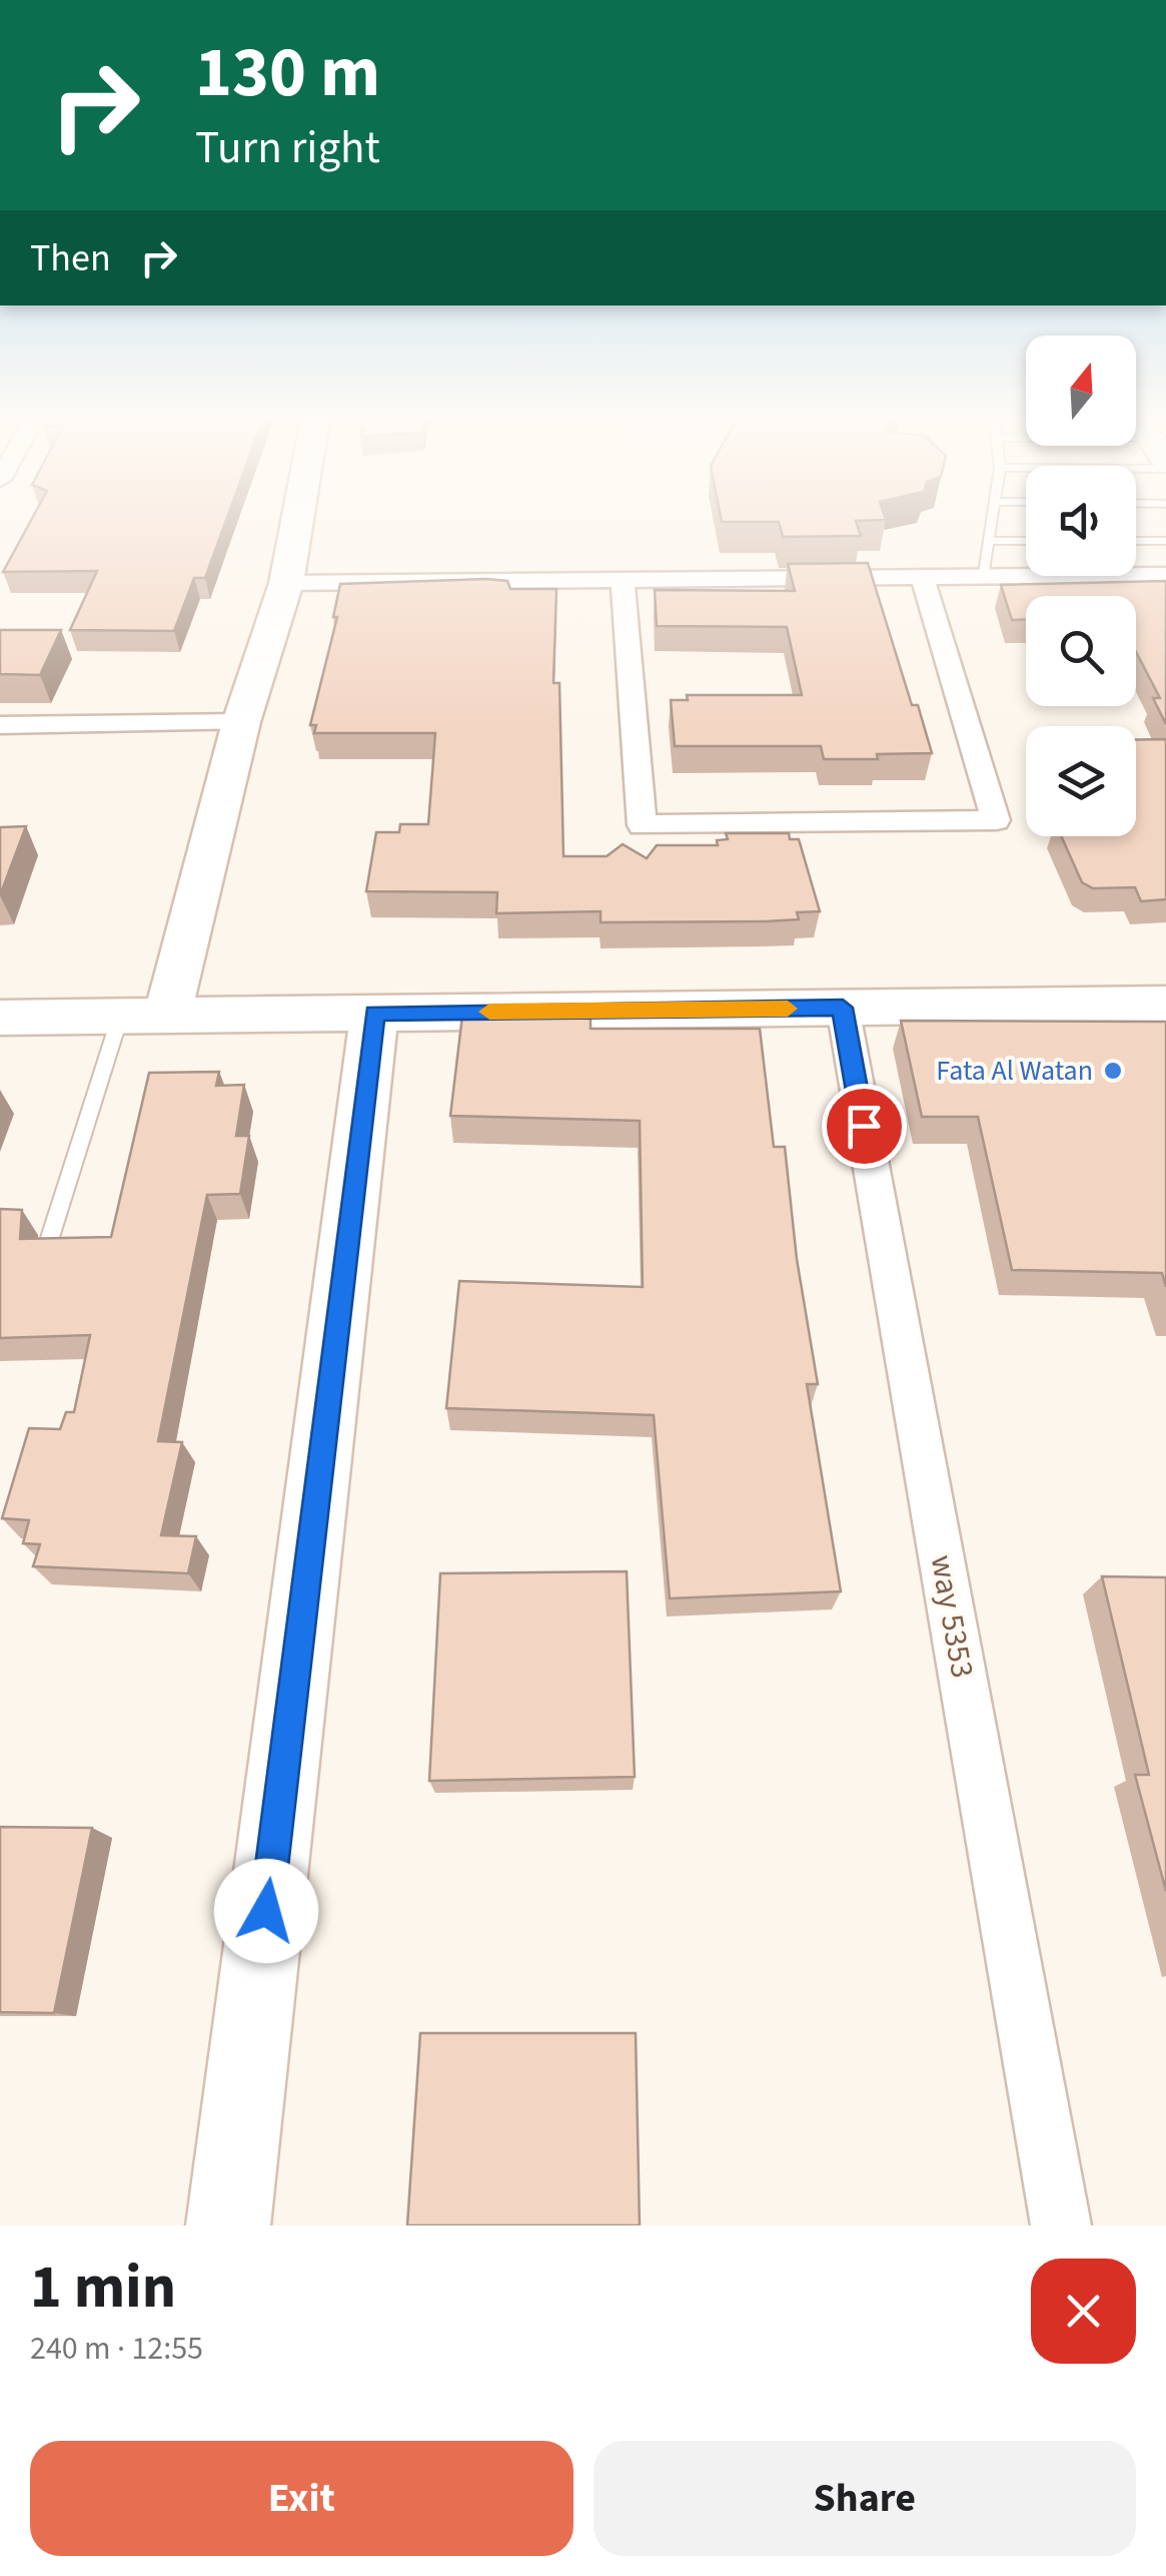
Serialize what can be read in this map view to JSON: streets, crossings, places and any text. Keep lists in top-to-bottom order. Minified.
{"streets":{"street":["way 5353"]},"places":["Fata Al Watan"],"north":"top","page":{"turn":["130 m","Turn right"],"then":"Then","heading":["1 min","240 m · 12:55"],"buttons":["Exit","Share"]}}
